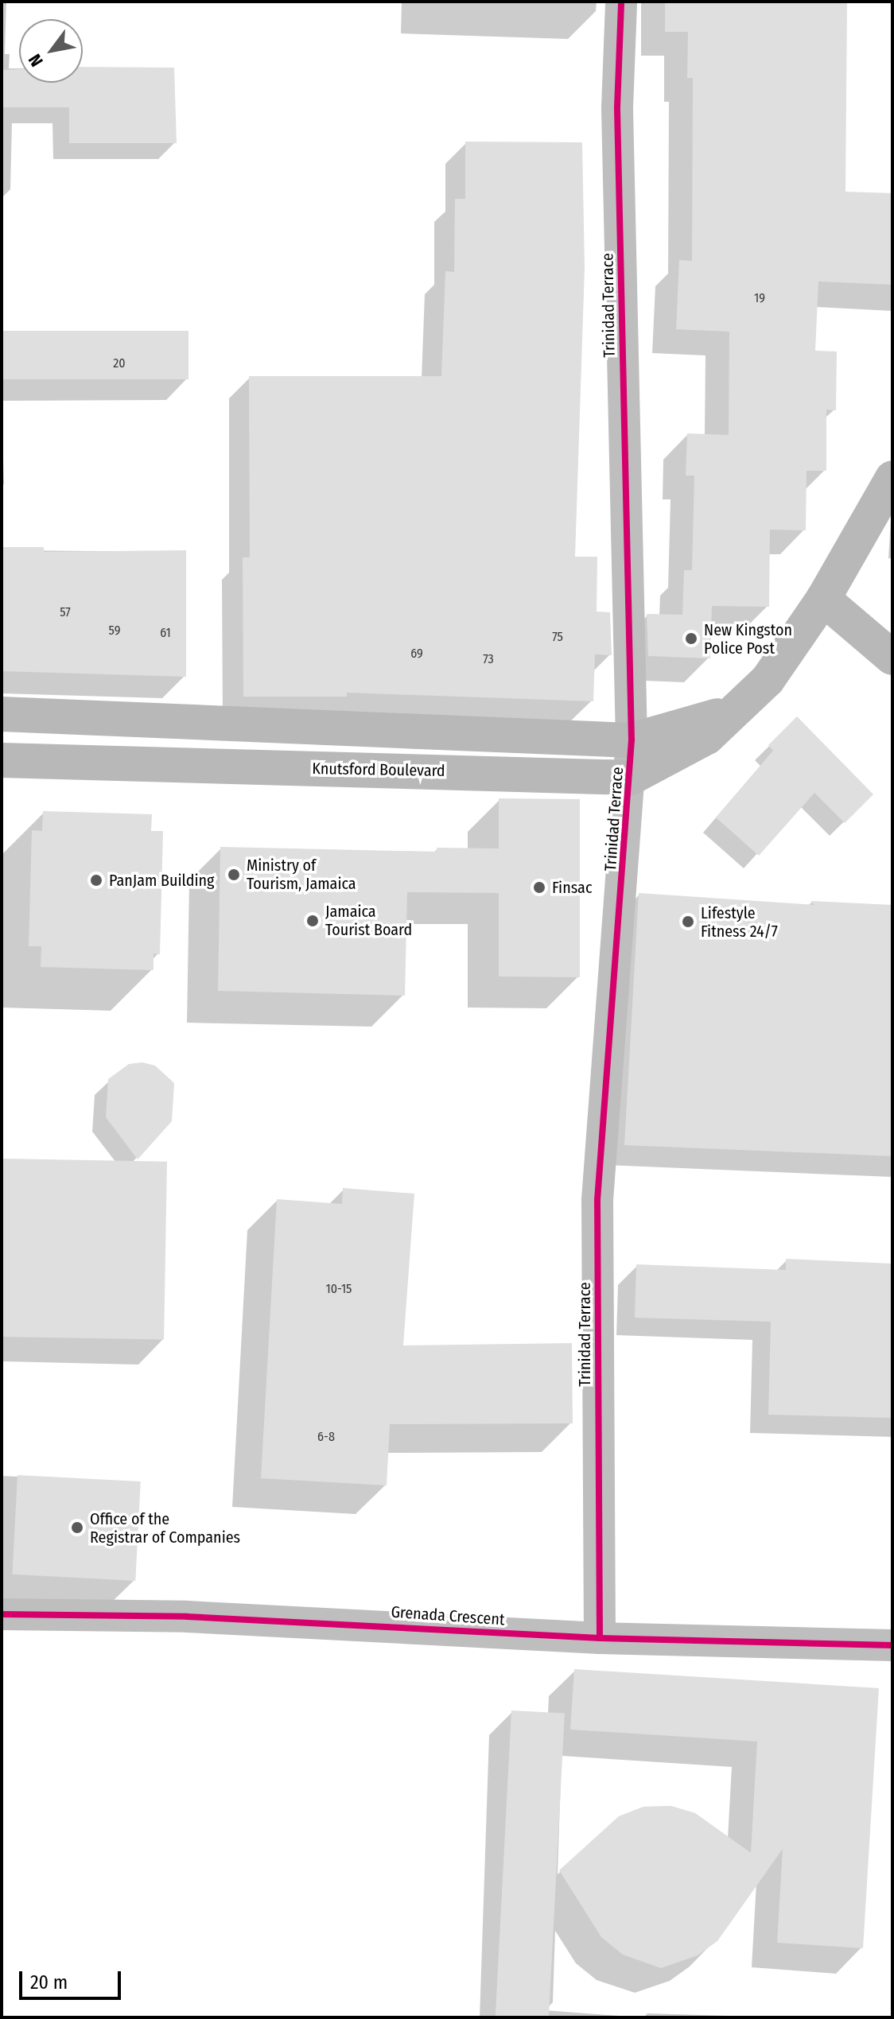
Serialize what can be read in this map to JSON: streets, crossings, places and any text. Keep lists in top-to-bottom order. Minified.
{"streets":{"main road":["Knutsford Boulevard"],"street":["Trinidad Terrace","Grenada Crescent"]},"crossings":[["Trinidad Terrace","Knutsford Boulevard"],["Trinidad Terrace","Grenada Crescent"]],"places":["New Kingston Police Post","Ministry of Tourism, Jamaica","PanJam Building","Finsac","Jamaica Tourist Board","Lifestyle Fitness 24/7","Office of the Registrar of Companies"],"house_numbers":["19","20","57","59","61","75","69","73","10-15","6-8"],"scale_bar":"20 m","north":"bottom left"}
